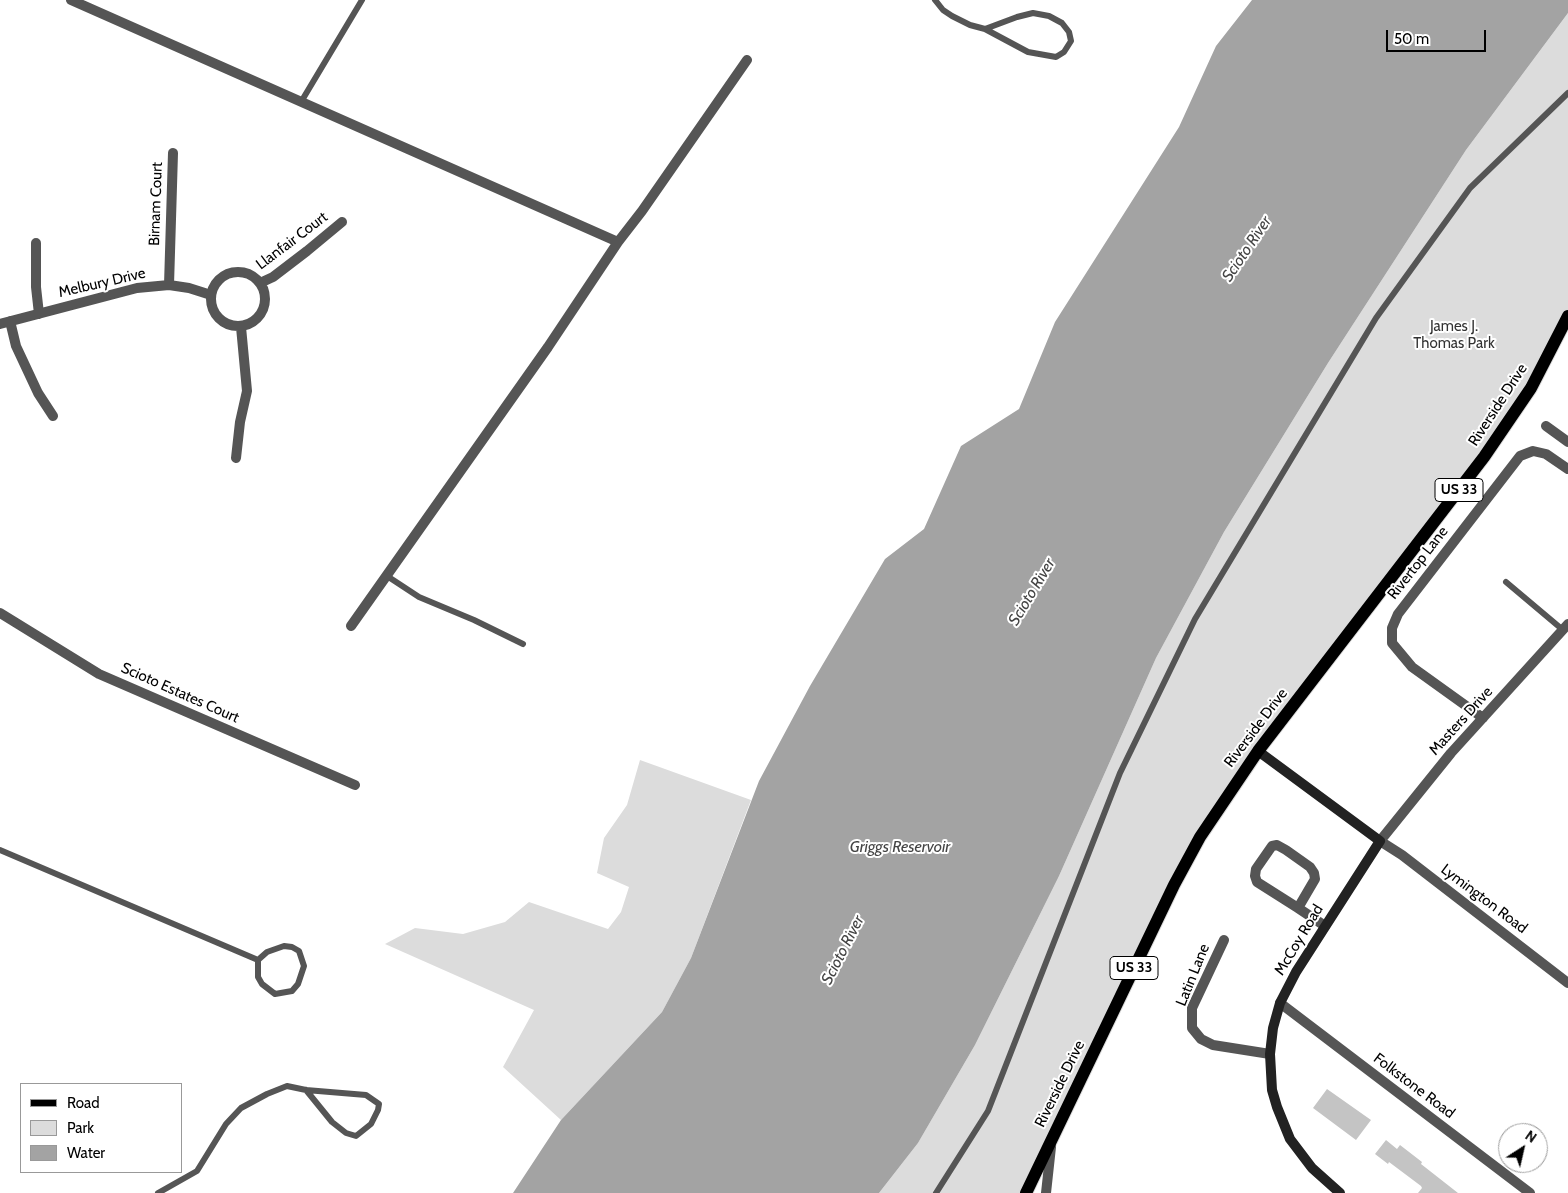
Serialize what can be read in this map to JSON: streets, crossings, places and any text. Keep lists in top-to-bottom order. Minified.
{"streets":{"main road":["Riverside Drive","US 33","McCoy Road"],"street":["Birnam Court","Llanfair Court","Melbury Drive","Rivertop Lane","Scioto Estates Court","Masters Drive","Lymington Road","Latin Lane","Folkstone Road"]},"crossings":[["Birnam Court","Melbury Drive"],["Llanfair Court","Melbury Drive"],["Rivertop Lane","Masters Drive"],["Masters Drive","Lymington Road"],["Masters Drive","McCoy Road"],["Lymington Road","McCoy Road"],["McCoy Road","Latin Lane"],["McCoy Road","Folkstone Road"]],"water":["Scioto River","Griggs Reservoir"],"parks":["James J. Thomas Park"],"legend":["Road","Park","Water"],"scale_bar":"50 m","north":"top right"}
